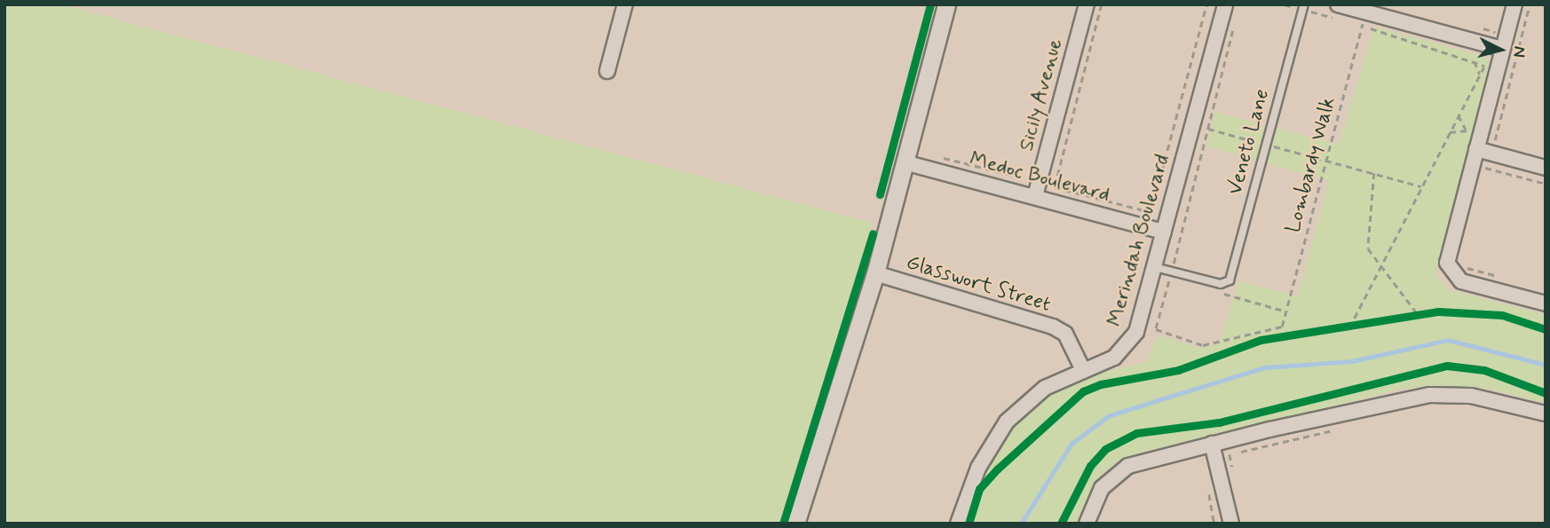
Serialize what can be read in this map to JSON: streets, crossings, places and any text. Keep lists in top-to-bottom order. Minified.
{"streets":{"street":["Sicily Avenue","Medoc Boulevard","Merindah Boulevard","Glasswort Street"],"lane":["Veneto Lane"],"path":["Lombardy Walk"]},"crossings":[["Sicily Avenue","Medoc Boulevard"],["Medoc Boulevard","Merindah Boulevard"],["Merindah Boulevard","Glasswort Street"]],"north":"right"}
